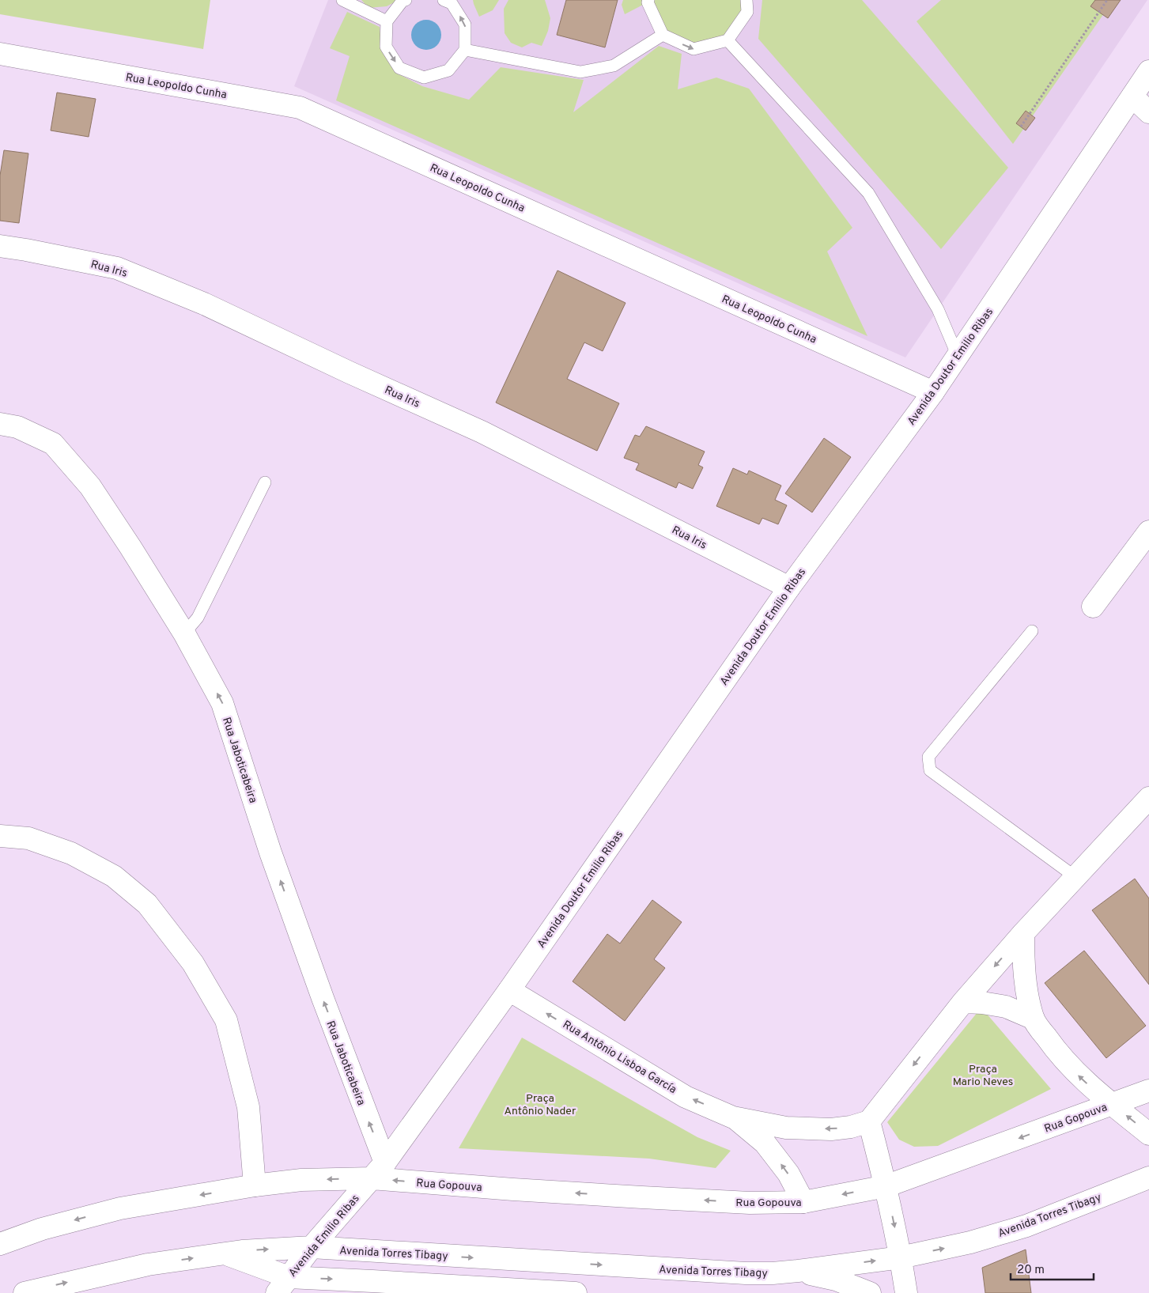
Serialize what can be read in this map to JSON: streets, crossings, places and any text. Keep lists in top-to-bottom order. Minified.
{"streets":{"street":["Rua Leopoldo Cunha","Rua Iris","Avenida Doutor Emilio Ribas","Rua Jaboticabeira","Rua Antônio Lisboa García","Rua Gopouva","Avenida Torres Tibagy","Avenida Emilio Ribas"]},"crossings":[["Rua Leopoldo Cunha","Avenida Doutor Emilio Ribas"],["Rua Iris","Avenida Doutor Emilio Ribas"],["Avenida Doutor Emilio Ribas","Rua Jaboticabeira"],["Avenida Doutor Emilio Ribas","Rua Antônio Lisboa García"],["Avenida Doutor Emilio Ribas","Rua Gopouva"],["Avenida Doutor Emilio Ribas","Avenida Emilio Ribas"],["Rua Antônio Lisboa García","Rua Gopouva"],["Rua Gopouva","Avenida Emilio Ribas"],["Avenida Torres Tibagy","Avenida Emilio Ribas"]],"one_way":["Rua Jaboticabeira","Rua Antônio Lisboa García"],"parks":["Praça Mario Neves","Praça Antônio Nader"],"scale_bar":"20 m"}
